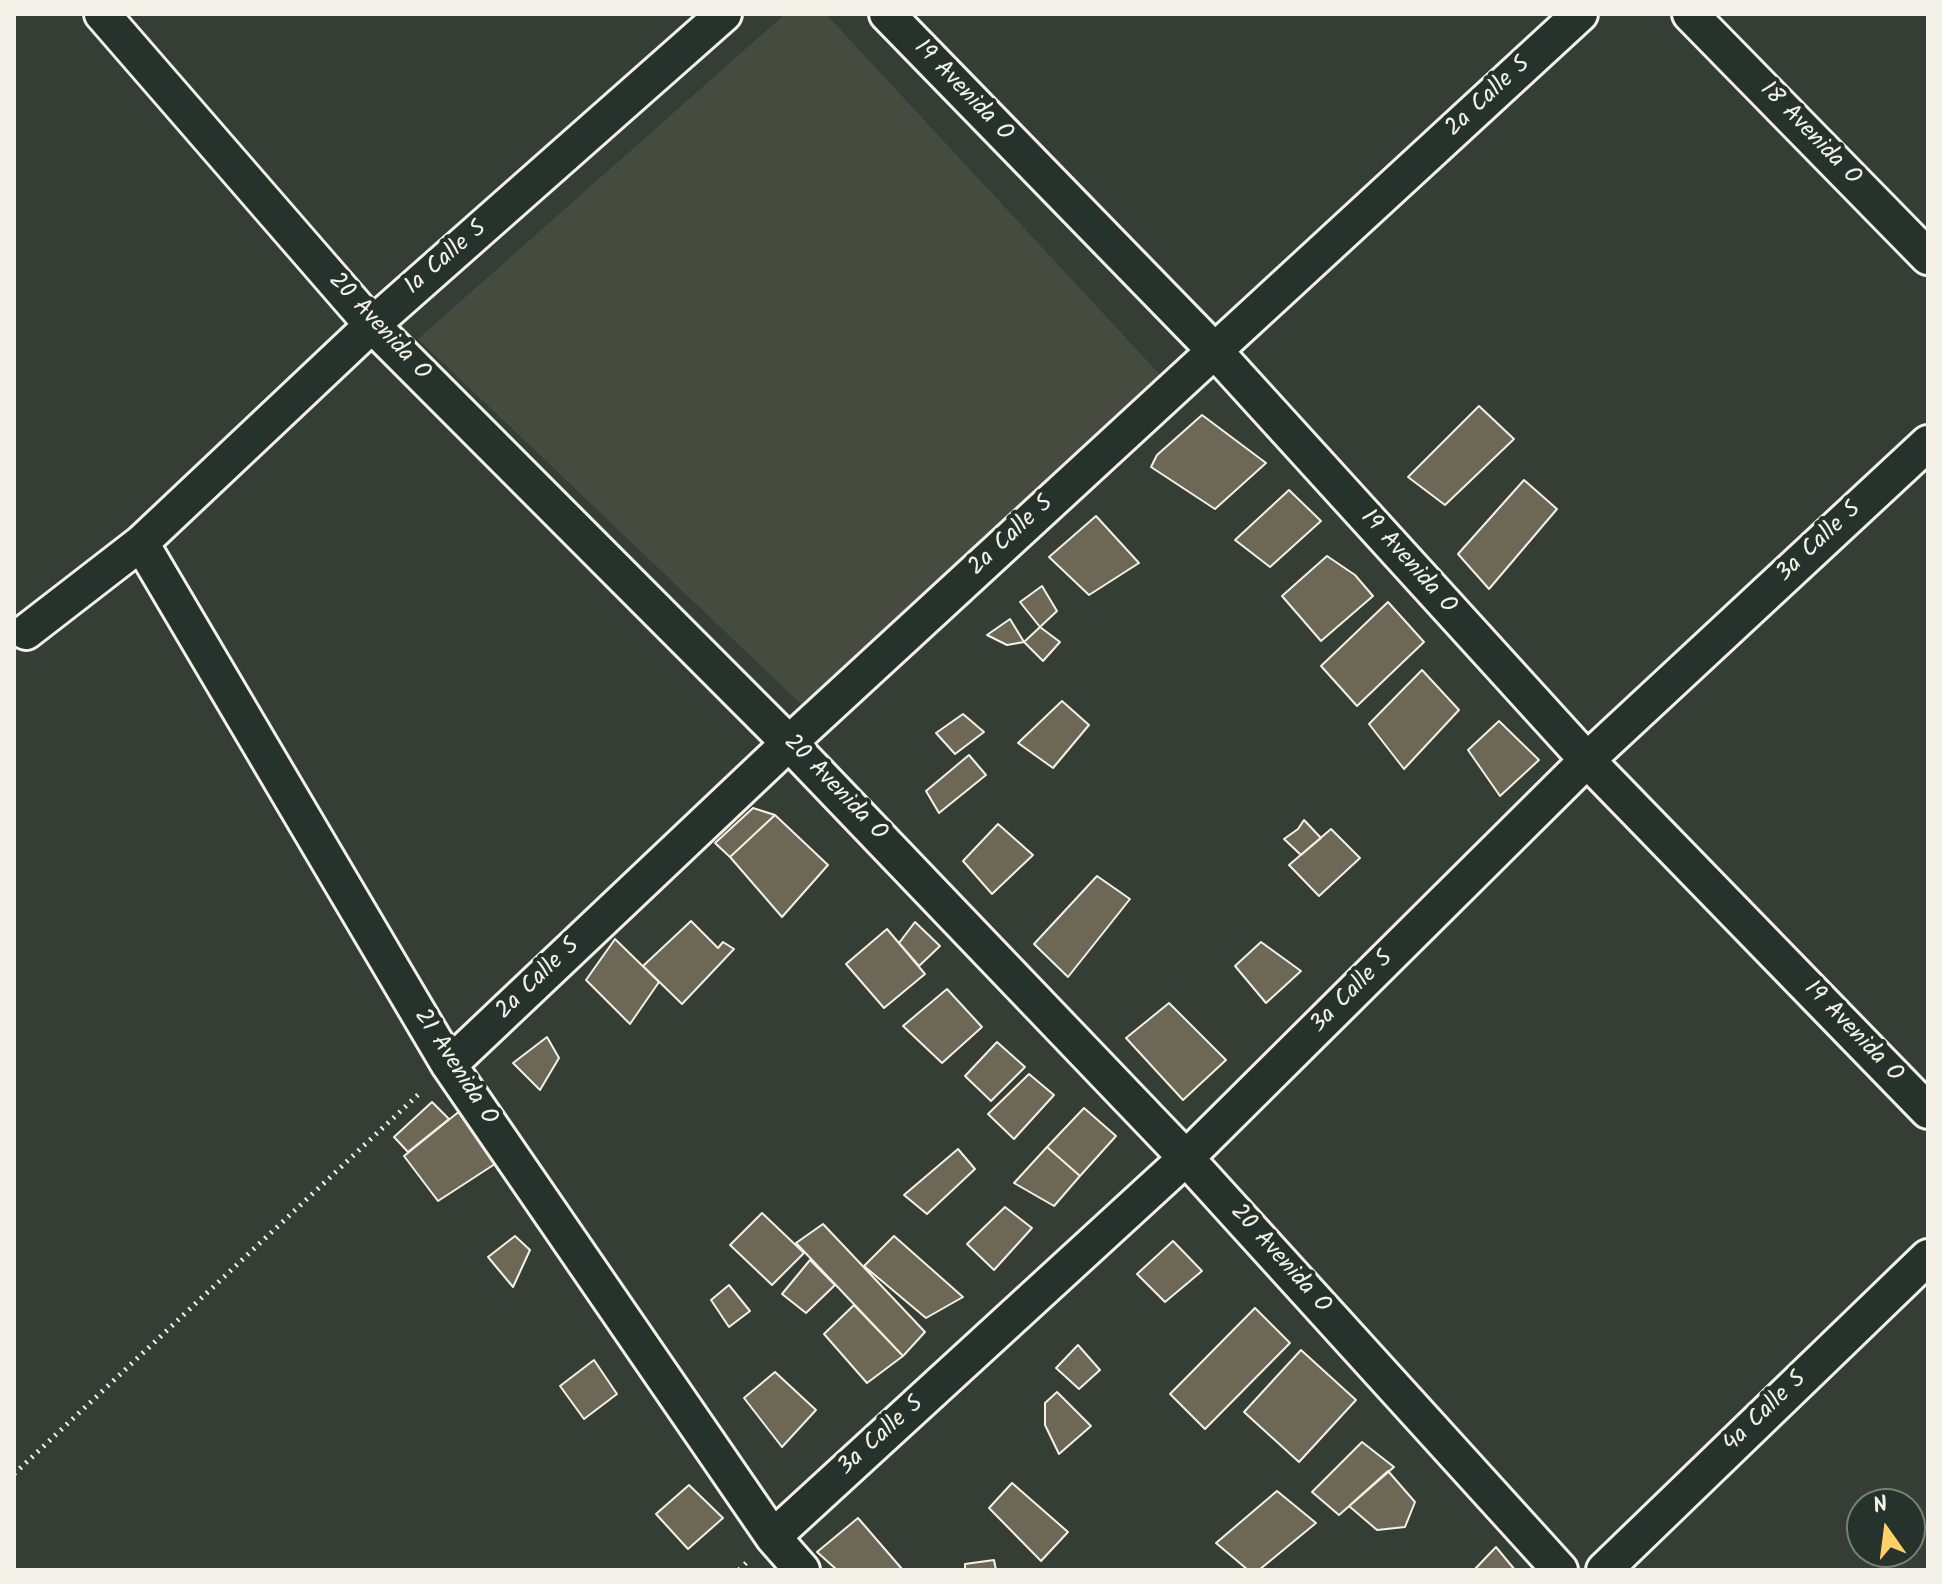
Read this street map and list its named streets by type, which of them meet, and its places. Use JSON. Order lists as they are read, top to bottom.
{
  "streets": {
    "street": [
      "19 Avenida O",
      "2a Calle S",
      "18 Avenida O",
      "1a Calle S",
      "20 Avenida O",
      "3a Calle S",
      "21 Avenida O",
      "4a Calle S"
    ]
  },
  "crossings": [
    ["19 Avenida O", "2a Calle S"],
    ["19 Avenida O", "3a Calle S"],
    ["2a Calle S", "20 Avenida O"],
    ["2a Calle S", "21 Avenida O"],
    ["1a Calle S", "20 Avenida O"],
    ["1a Calle S", "21 Avenida O"],
    ["20 Avenida O", "3a Calle S"],
    ["3a Calle S", "21 Avenida O"]
  ],
  "north": "top"
}
